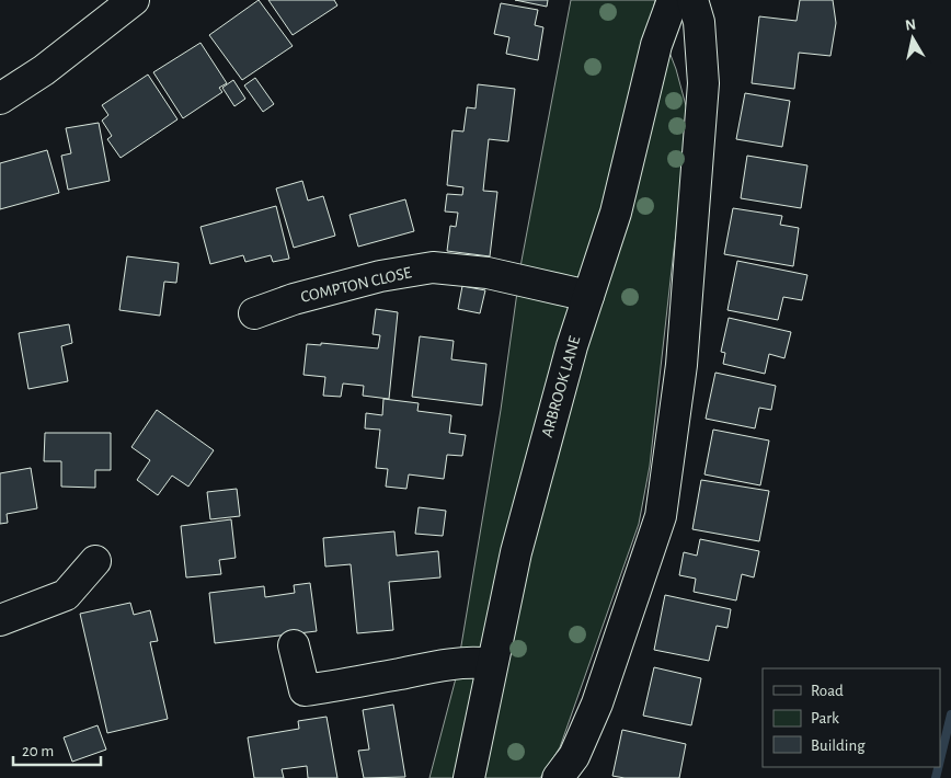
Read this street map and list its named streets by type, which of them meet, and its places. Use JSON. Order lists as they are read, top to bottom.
{
  "streets": {
    "street": ["COMPTON CLOSE", "ARBROOK LANE"]
  },
  "crossings": [
    ["COMPTON CLOSE", "ARBROOK LANE"]
  ],
  "legend": ["Road", "Park", "Building"],
  "scale_bar": "20 m",
  "north": "top"
}
